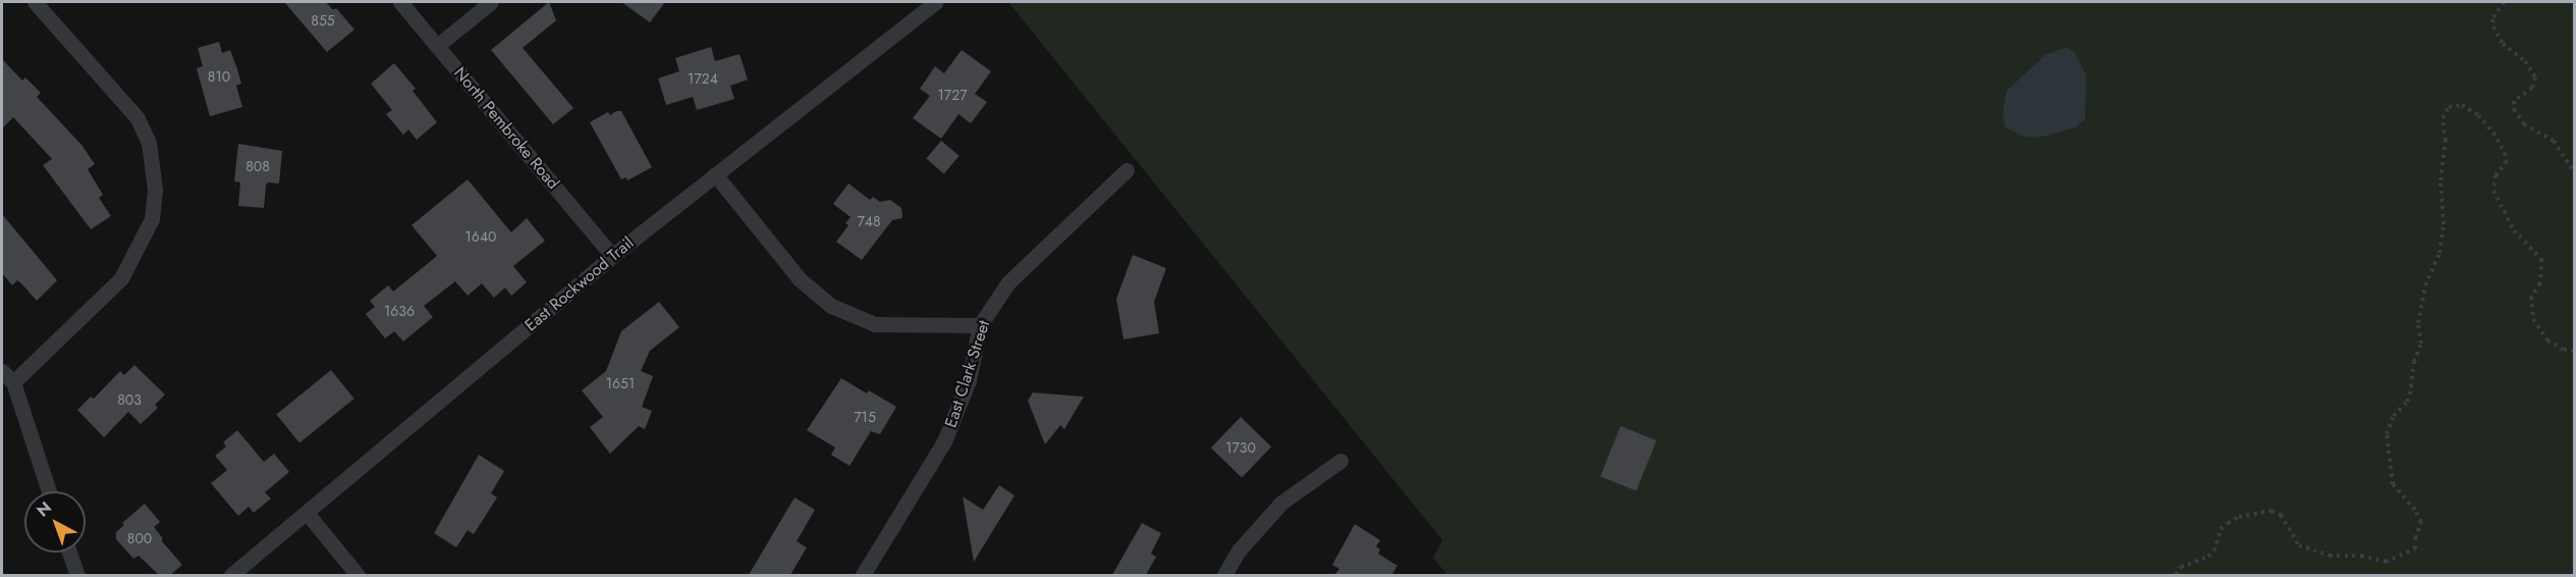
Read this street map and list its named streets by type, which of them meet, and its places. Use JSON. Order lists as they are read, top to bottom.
{
  "streets": {
    "street": ["North Pembroke Road", "East Rockwood Trail", "East Clark Street"]
  },
  "crossings": [
    ["North Pembroke Road", "East Rockwood Trail"]
  ],
  "house_numbers": [
    "855",
    "810",
    "1724",
    "1727",
    "808",
    "748",
    "1640",
    "1636",
    "1651",
    "803",
    "715",
    "1730",
    "800"
  ],
  "north": "top left"
}
